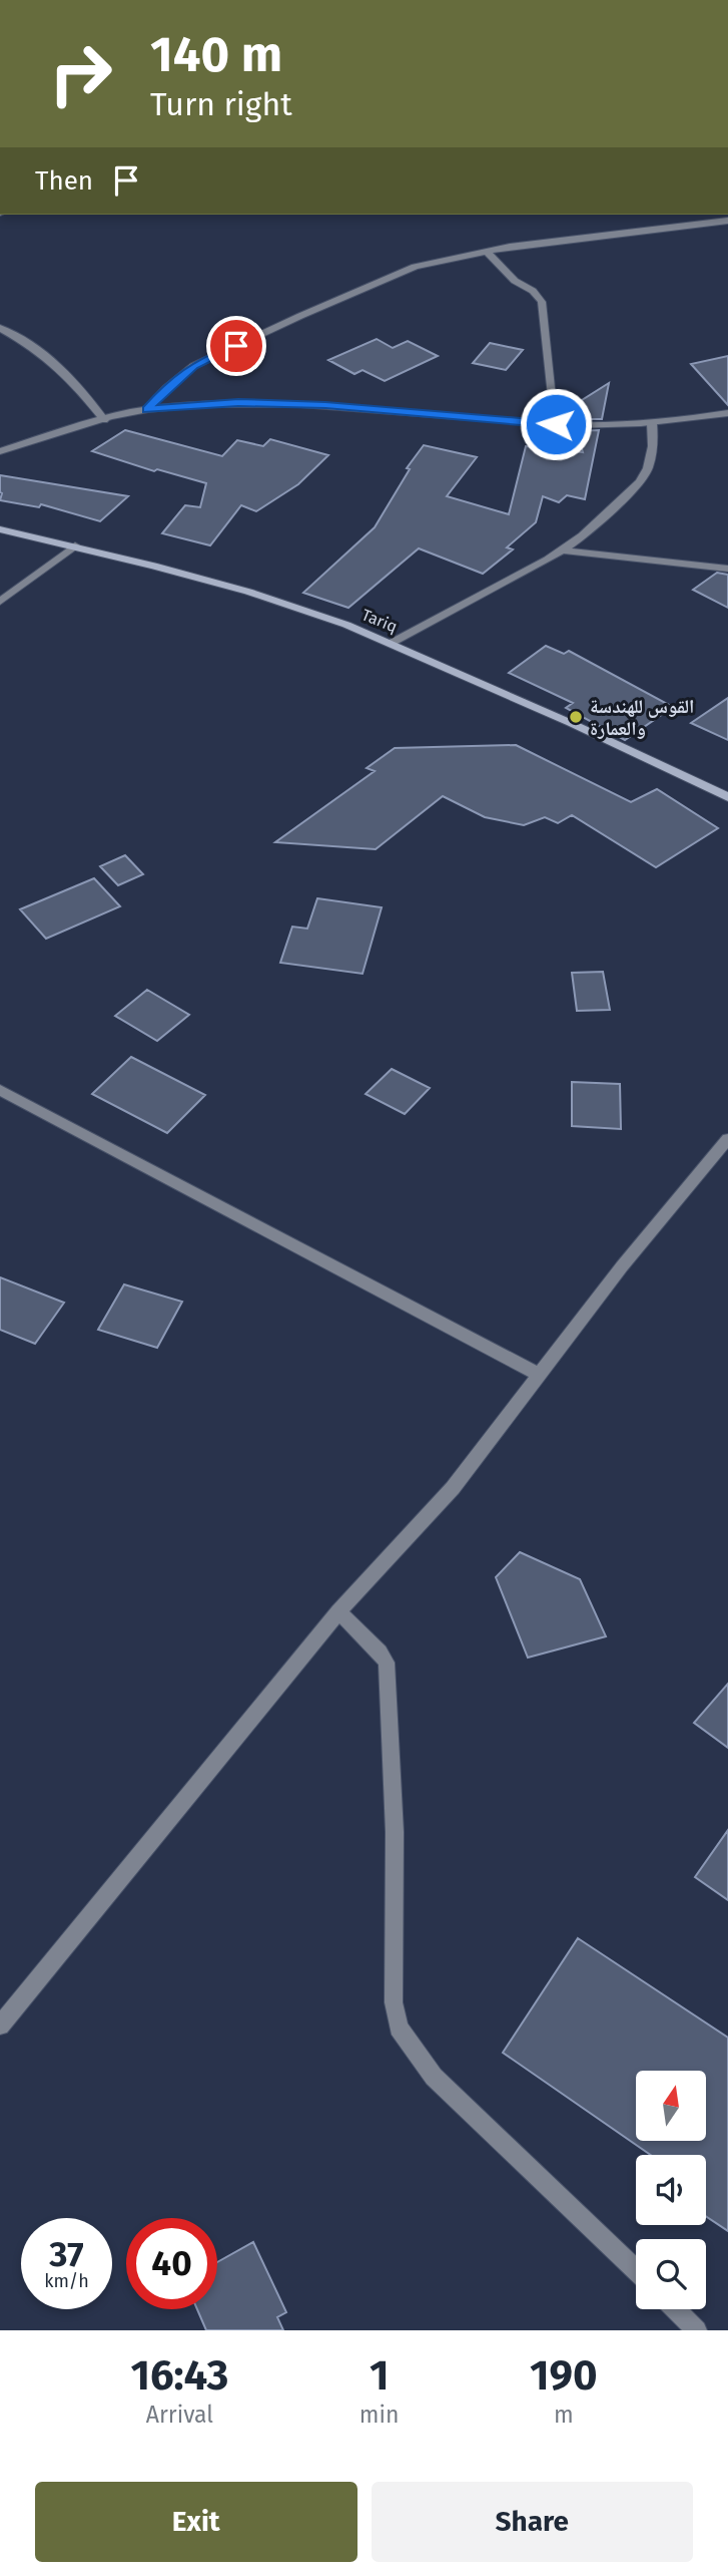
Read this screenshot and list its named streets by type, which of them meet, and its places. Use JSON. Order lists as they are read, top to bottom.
{
  "streets": {
    "main road": ["Tariq"]
  },
  "places": ["القوس للهندسة والعمارة"],
  "north": "top",
  "page": {
    "turn": ["140 m", "Turn right"],
    "then": "Then",
    "speed": "37 km/h",
    "limit": "40",
    "eta": [
      "16:43",
      "Arrival",
      "1",
      "min",
      "190",
      "m"
    ],
    "buttons": ["Exit", "Share"]
  }
}
